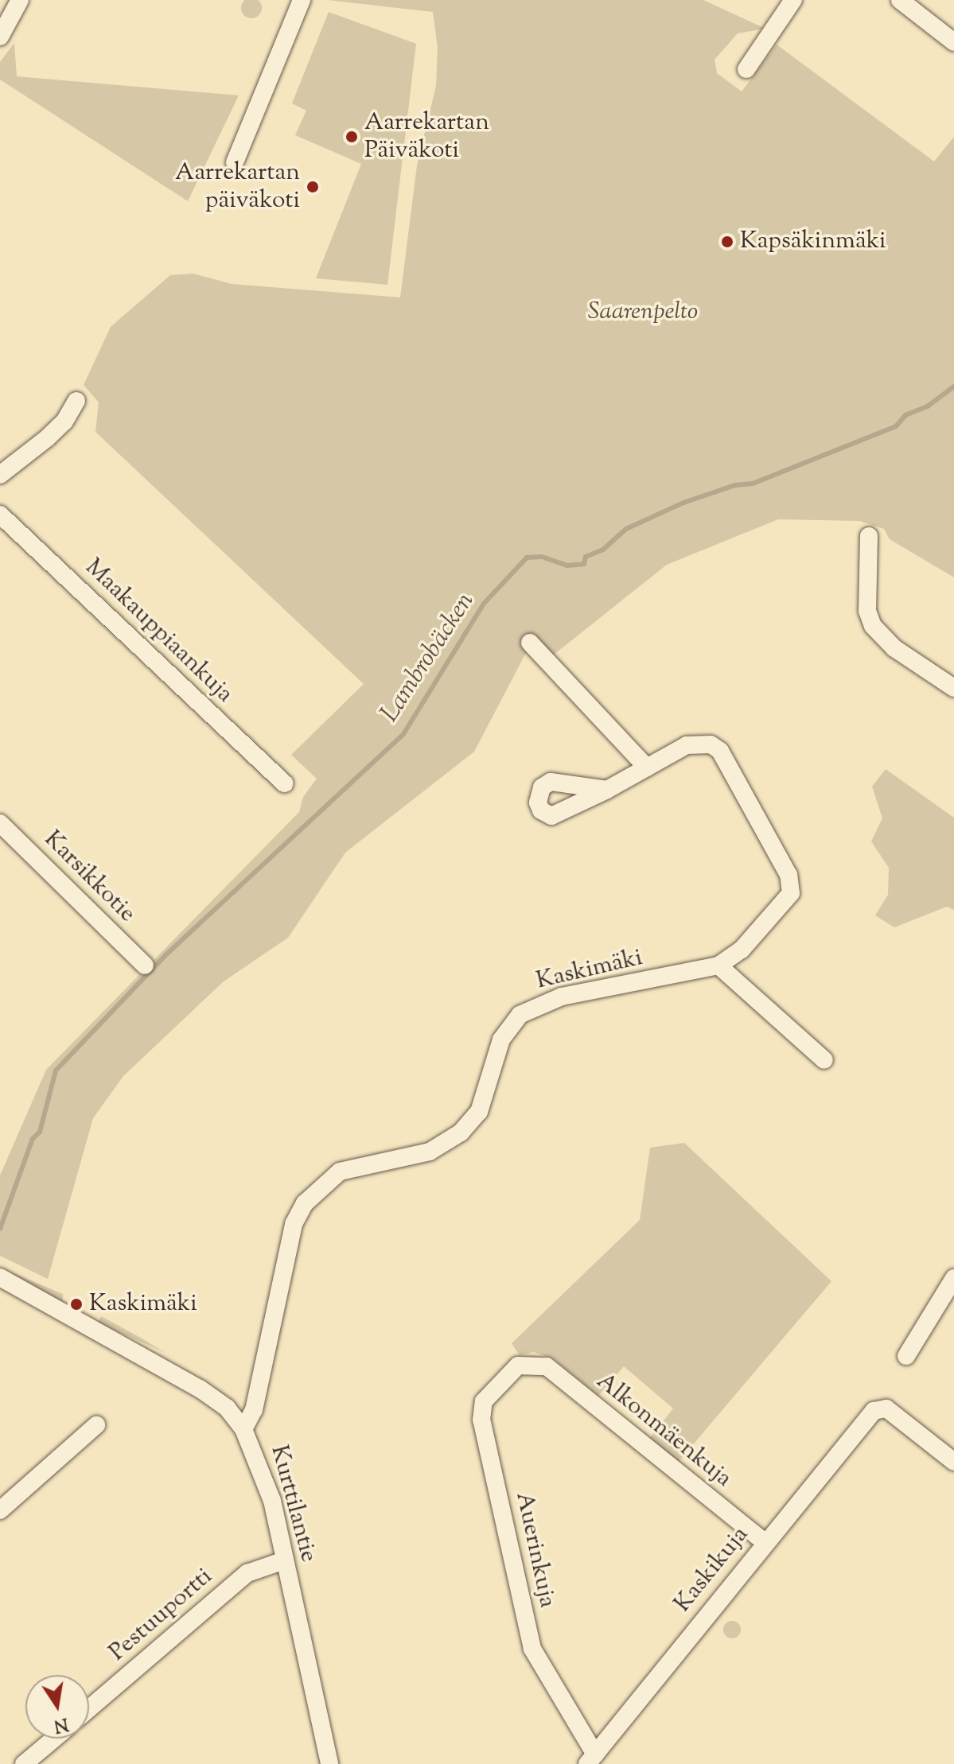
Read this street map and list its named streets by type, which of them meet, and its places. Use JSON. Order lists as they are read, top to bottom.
{
  "streets": {
    "street": [
      "Maakauppiaankuja",
      "Karsikkotie",
      "Kaskimäki",
      "Alkonmäenkuja",
      "Kurttilantie",
      "Auerinkuja",
      "Kaskikuja",
      "Pestuuportti"
    ]
  },
  "crossings": [
    ["Kaskimäki", "Kurttilantie"],
    ["Alkonmäenkuja", "Auerinkuja"],
    ["Alkonmäenkuja", "Kaskikuja"],
    ["Kurttilantie", "Pestuuportti"],
    ["Auerinkuja", "Kaskikuja"]
  ],
  "water": ["Lambrobäcken"],
  "parks": ["Saarenpelto"],
  "places": [
    "Aarrekartan Päiväkoti",
    "Aarrekartan päiväkoti",
    "Kapsäkinmäki",
    "Kaskimäki"
  ],
  "north": "bottom"
}
